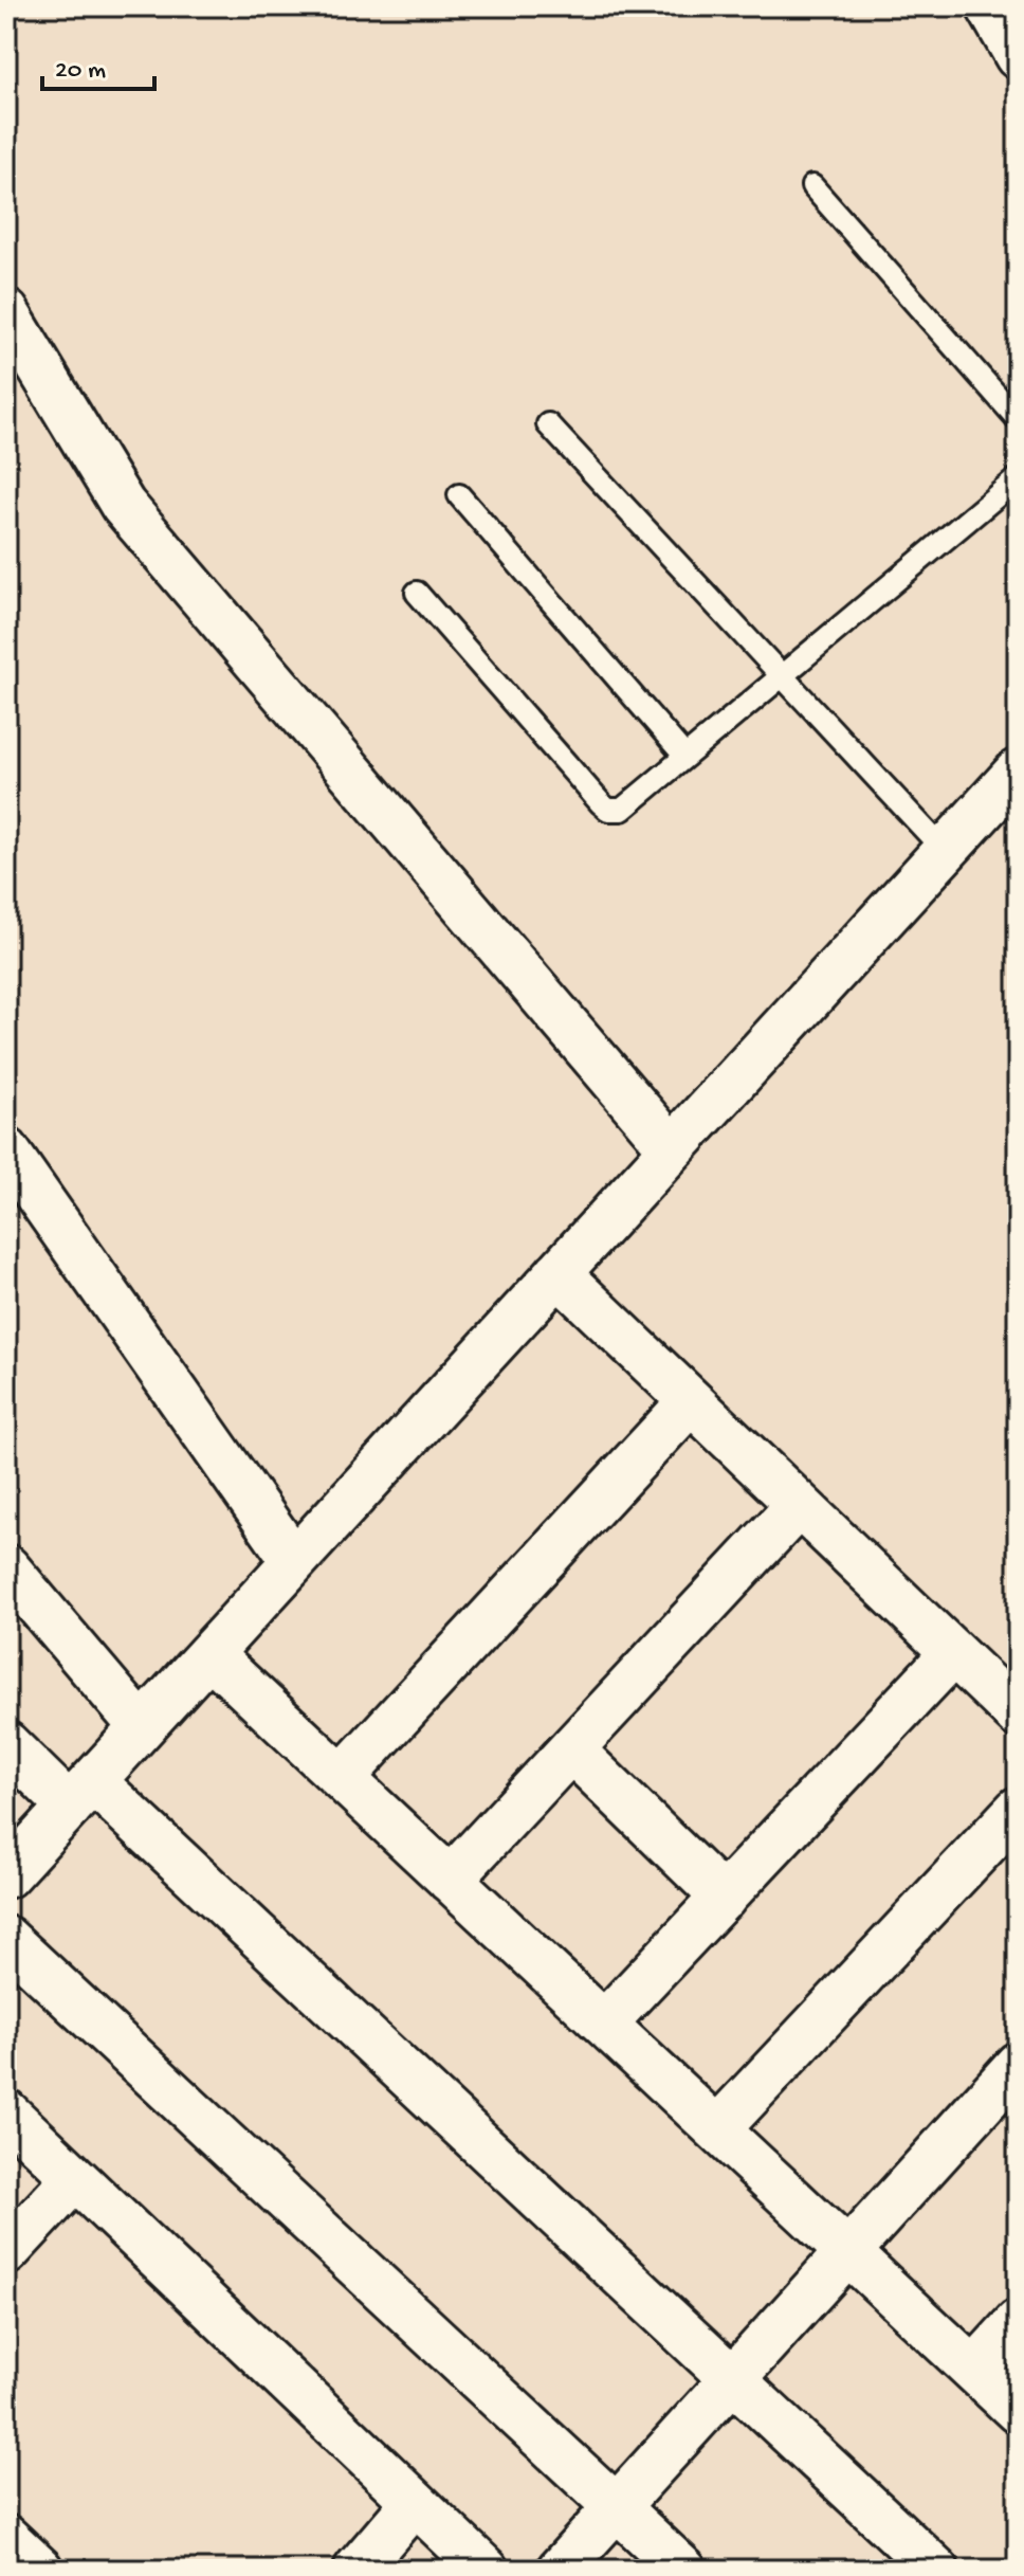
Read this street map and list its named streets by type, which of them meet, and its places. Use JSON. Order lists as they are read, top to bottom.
{
  "scale_bar": "20 m"
}
